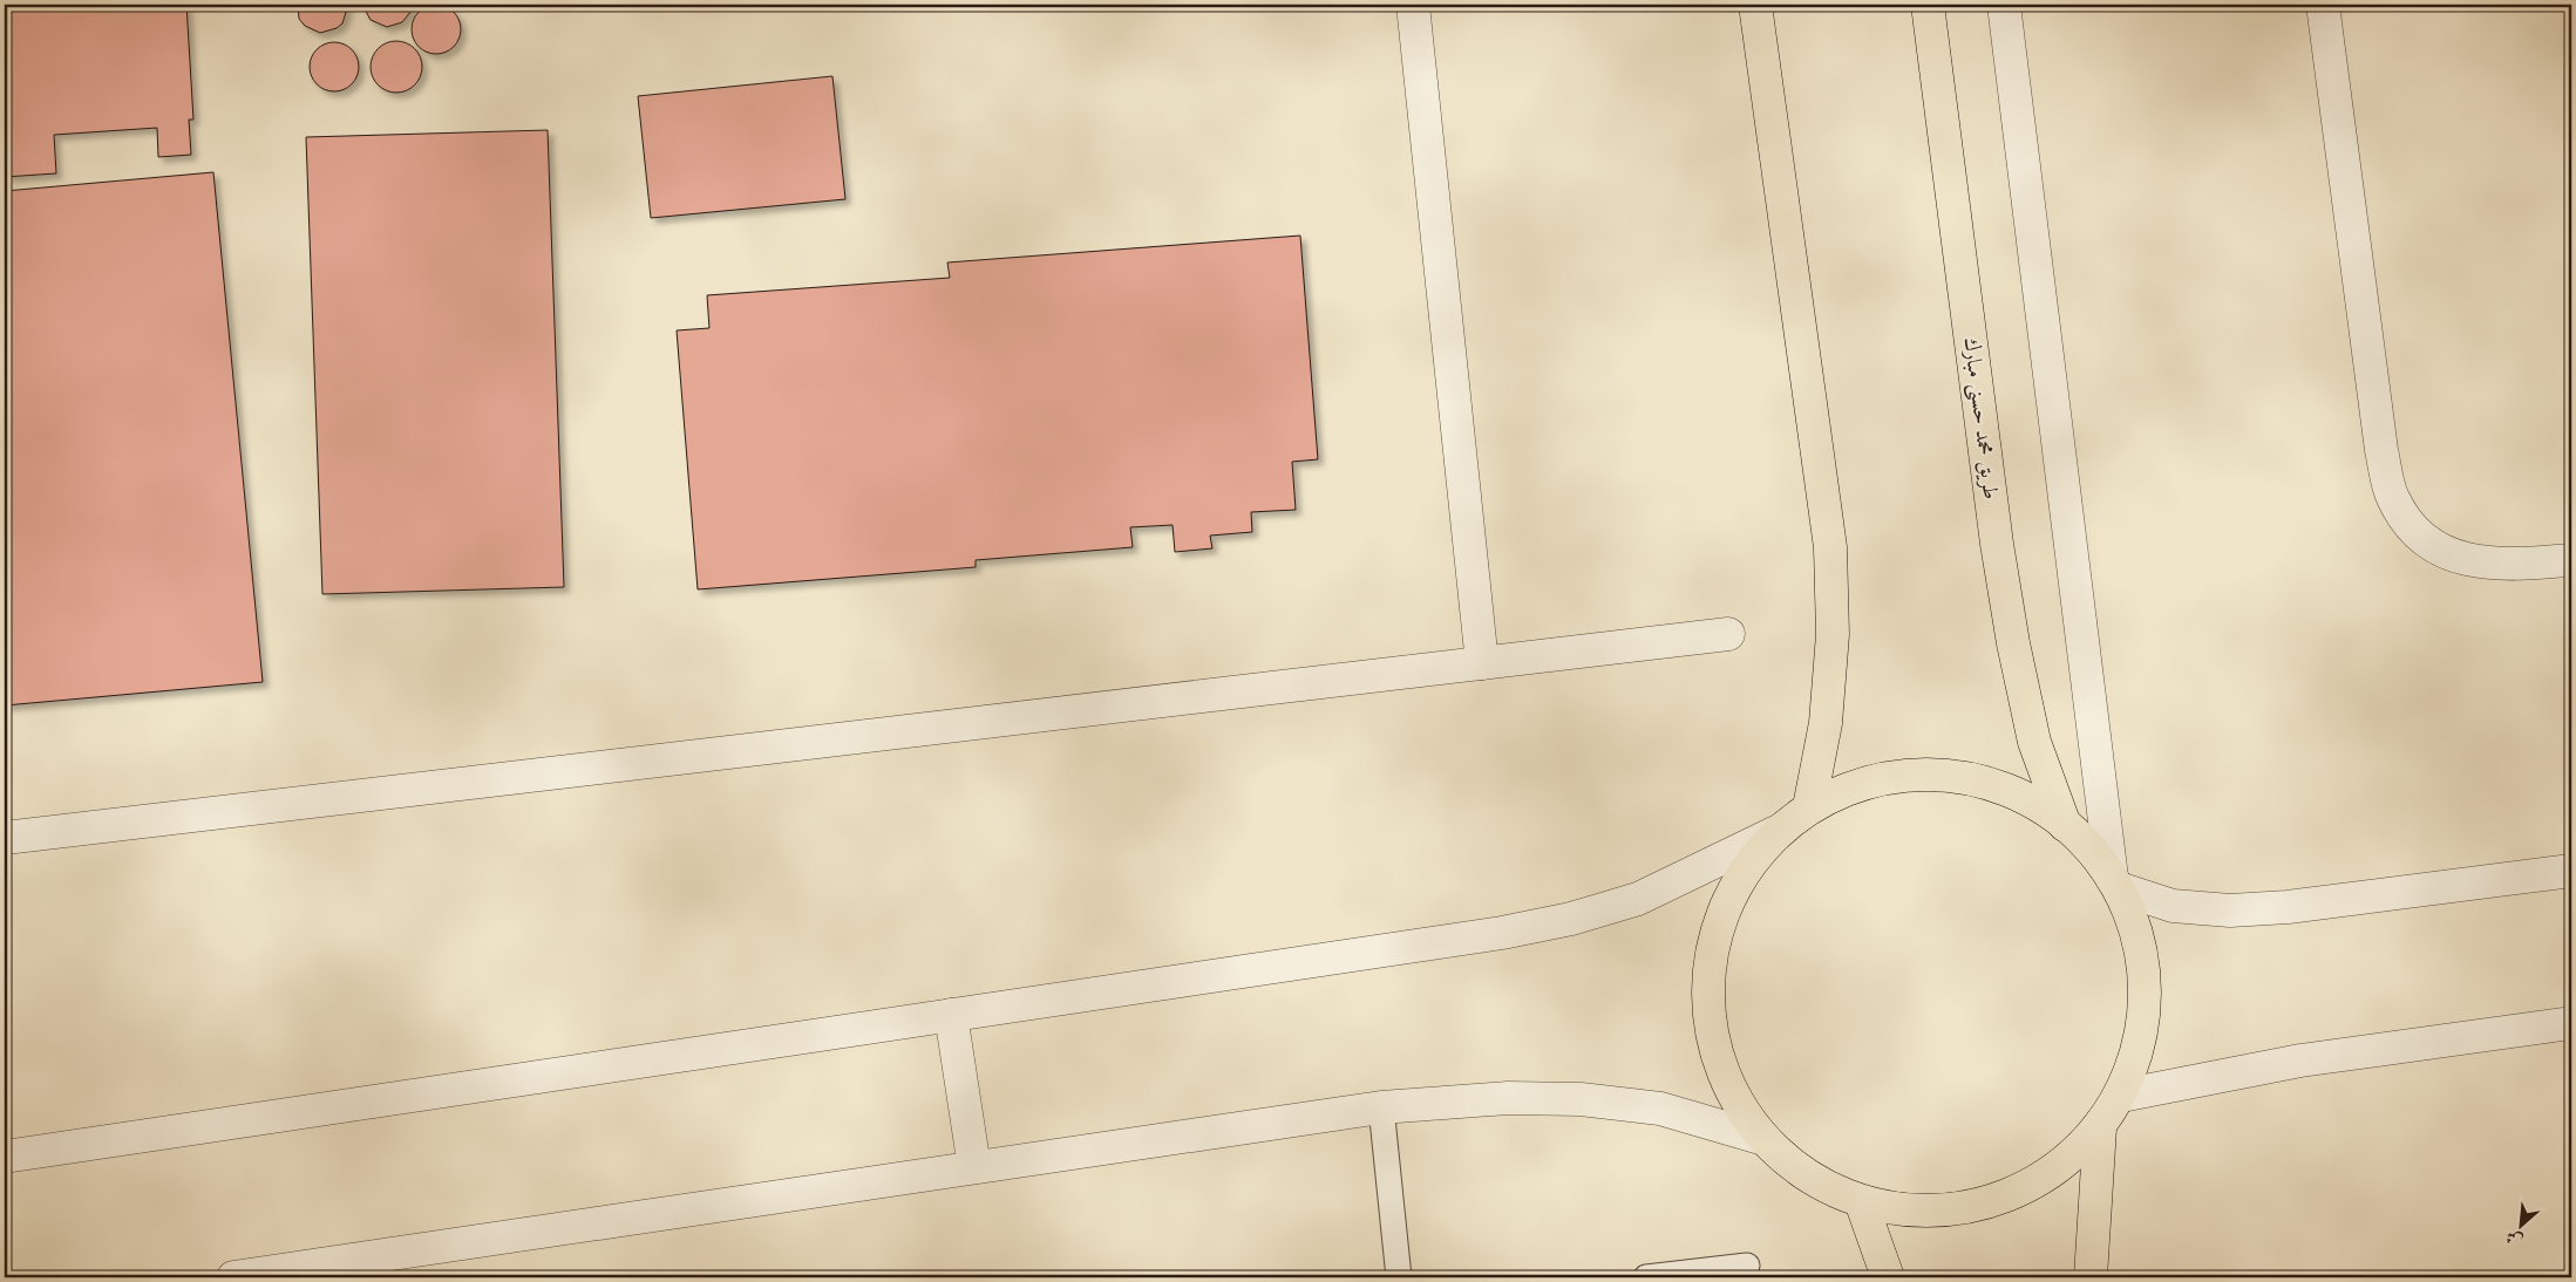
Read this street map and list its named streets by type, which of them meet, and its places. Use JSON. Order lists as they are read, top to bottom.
{
  "streets": {
    "highway": ["طريق محمد حسنى مبارك"]
  },
  "north": "bottom left"
}
